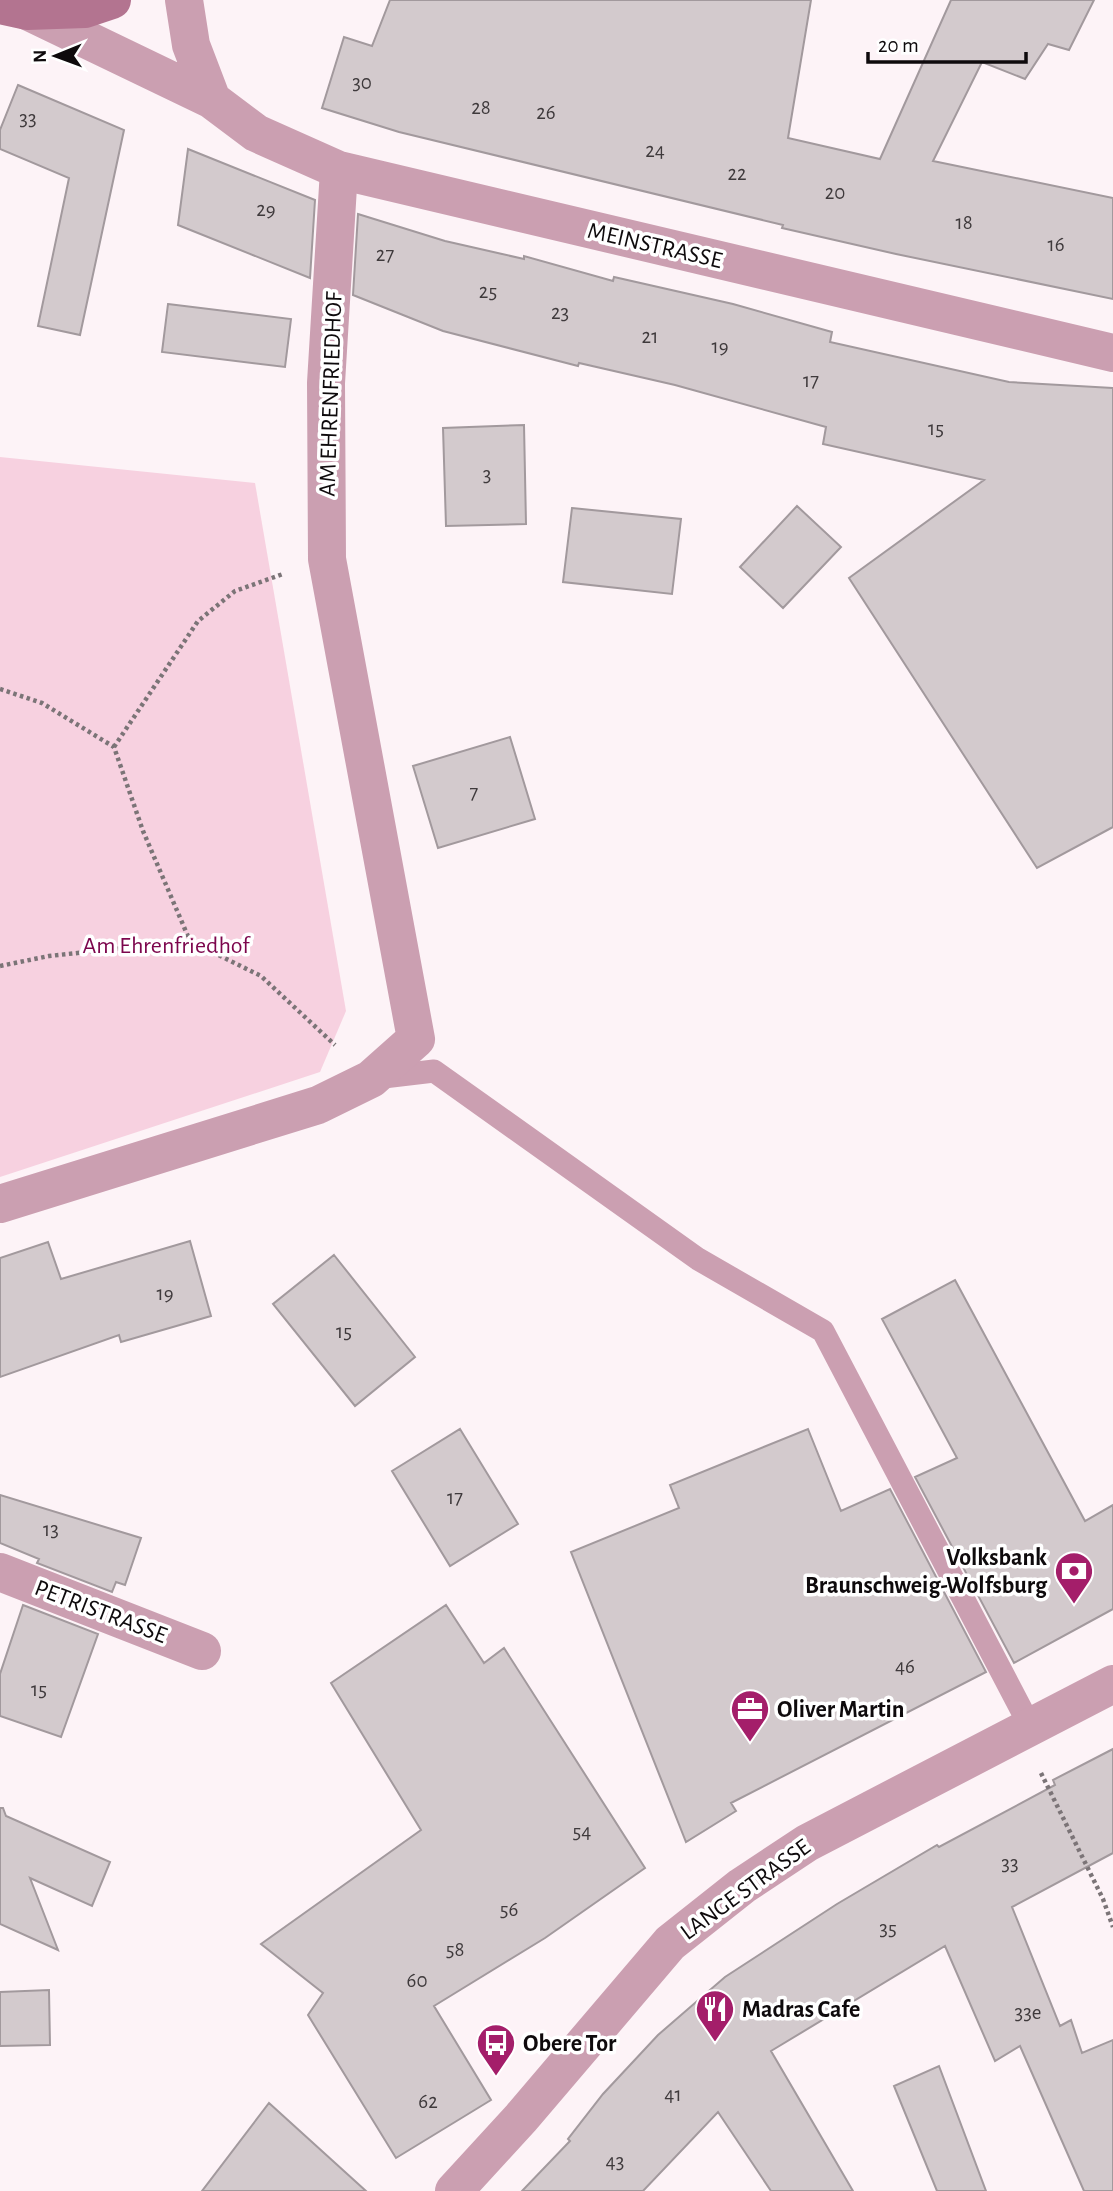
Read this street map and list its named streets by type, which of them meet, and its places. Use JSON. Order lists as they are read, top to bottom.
{
  "streets": {
    "street": [
      "MEINSTRASSE",
      "AM EHRENFRIEDHOF",
      "PETRISTRASSE",
      "LANGE STRASSE"
    ]
  },
  "crossings": [
    ["MEINSTRASSE", "AM EHRENFRIEDHOF"]
  ],
  "parks": ["Am Ehrenfriedhof"],
  "places": {
    "bank": ["Volksbank Braunschweig-Wolfsburg"],
    "office": ["Oliver Martin"],
    "restaurant": ["Madras Cafe"],
    "bus stop": ["Obere Tor"]
  },
  "house_numbers": [
    "30",
    "28",
    "26",
    "33",
    "24",
    "22",
    "20",
    "29",
    "18",
    "16",
    "27",
    "25",
    "23",
    "21",
    "19",
    "17",
    "15",
    "3",
    "7",
    "19",
    "15",
    "17",
    "13",
    "46",
    "15",
    "54",
    "33",
    "56",
    "35",
    "58",
    "60",
    "33e",
    "41",
    "62",
    "43"
  ],
  "scale_bar": "20 m",
  "north": "left"
}
